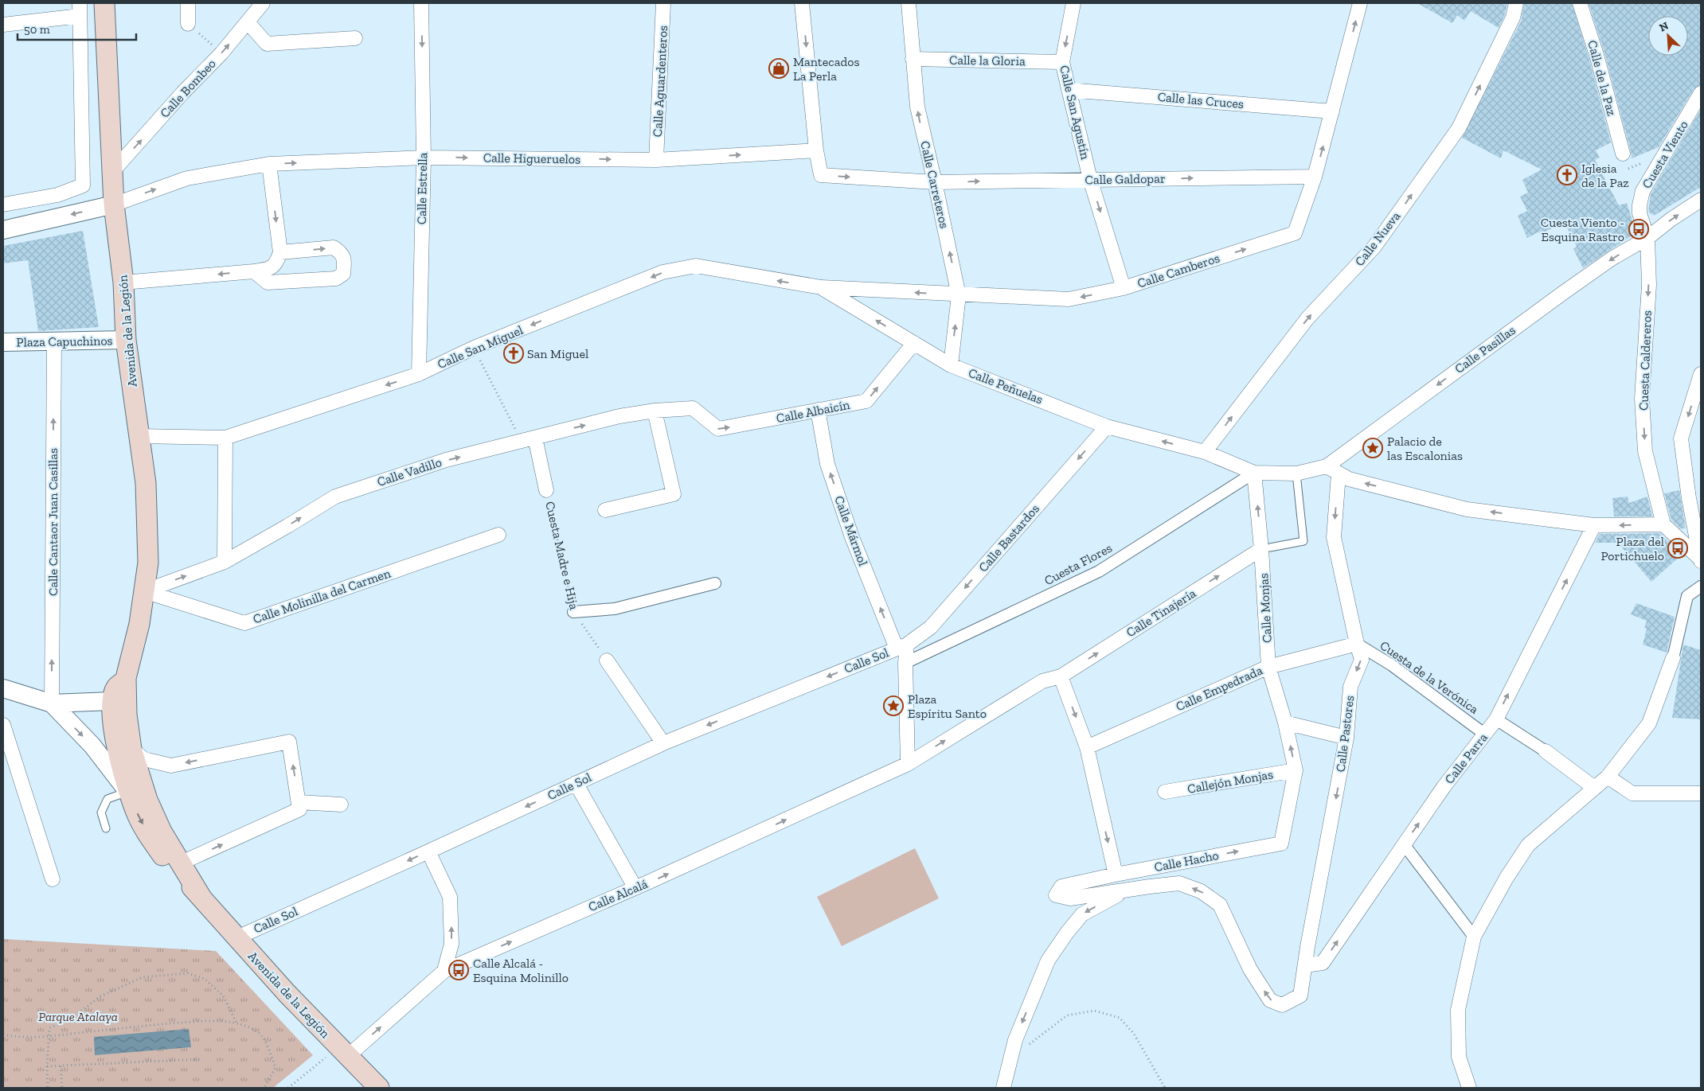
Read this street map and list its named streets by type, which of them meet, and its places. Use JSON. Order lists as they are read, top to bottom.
{
  "streets": {
    "main road": ["Avenida de la Legión"],
    "street": [
      "Calle la Gloria",
      "Calle de la Paz",
      "Calle Aguardenteros",
      "Calle Bombeo",
      "Calle las Cruces",
      "Calle San Agustín",
      "Cuesta Viento",
      "Calle Higueruelos",
      "Calle Galdopar",
      "Calle Carreteros",
      "Calle Estrella",
      "Calle Nueva",
      "Calle Camberos",
      "Plaza Capuchinos",
      "Calle San Miguel",
      "Calle Pasillas",
      "Cuesta Caldereros",
      "Calle Peñuelas",
      "Calle Albaicín",
      "Calle Vadillo",
      "Calle Cantaor Juan Casillas",
      "Calle Mármol",
      "Calle Bastardos",
      "Cuesta Madre e Hija",
      "Cuesta Flores",
      "Calle Molinilla del Carmen",
      "Calle Monjas",
      "Calle Tinajería",
      "Calle Sol",
      "Cuesta de la Verónica",
      "Calle Empedrada",
      "Calle Pastores",
      "Calle Parra",
      "Callejón Monjas",
      "Calle Hacho",
      "Calle Alcalá"
    ]
  },
  "crossings": [
    ["Calle la Gloria", "Calle San Agustín"],
    ["Calle la Gloria", "Calle Carreteros"],
    ["Calle Aguardenteros", "Calle Higueruelos"],
    ["Calle Bombeo", "Avenida de la Legión"],
    ["Calle las Cruces", "Calle San Agustín"],
    ["Calle las Cruces", "Calle Camberos"],
    ["Calle San Agustín", "Calle Galdopar"],
    ["Calle San Agustín", "Calle Camberos"],
    ["Cuesta Viento", "Cuesta Caldereros"],
    ["Calle Higueruelos", "Calle Estrella"],
    ["Calle Higueruelos", "Avenida de la Legión"],
    ["Calle Galdopar", "Calle Carreteros"],
    ["Calle Galdopar", "Calle Camberos"],
    ["Calle Carreteros", "Calle Camberos"],
    ["Calle Carreteros", "Calle Peñuelas"],
    ["Calle Estrella", "Calle San Miguel"],
    ["Calle Nueva", "Calle Peñuelas"],
    ["Calle Camberos", "Calle San Miguel"],
    ["Calle Camberos", "Calle Peñuelas"],
    ["Avenida de la Legión", "Plaza Capuchinos"],
    ["Avenida de la Legión", "Calle San Miguel"],
    ["Avenida de la Legión", "Calle Vadillo"],
    ["Avenida de la Legión", "Calle Molinilla del Carmen"],
    ["Avenida de la Legión", "Calle Sol"],
    ["Avenida de la Legión", "Calle Alcalá"],
    ["Plaza Capuchinos", "Calle Cantaor Juan Casillas"],
    ["Calle San Miguel", "Calle Peñuelas"],
    ["Calle Pasillas", "Cuesta Caldereros"],
    ["Calle Pasillas", "Calle Pastores"],
    ["Calle Peñuelas", "Calle Albaicín"],
    ["Calle Peñuelas", "Calle Bastardos"],
    ["Calle Peñuelas", "Cuesta Flores"],
    ["Calle Peñuelas", "Calle Monjas"],
    ["Calle Albaicín", "Calle Vadillo"],
    ["Calle Albaicín", "Calle Mármol"],
    ["Calle Vadillo", "Cuesta Madre e Hija"],
    ["Calle Vadillo", "Calle Molinilla del Carmen"],
    ["Calle Mármol", "Calle Bastardos"],
    ["Calle Mármol", "Calle Sol"],
    ["Calle Bastardos", "Calle Sol"],
    ["Cuesta Flores", "Calle Monjas"],
    ["Calle Monjas", "Calle Tinajería"],
    ["Calle Monjas", "Calle Empedrada"],
    ["Calle Monjas", "Calle Hacho"],
    ["Calle Tinajería", "Calle Alcalá"],
    ["Cuesta de la Verónica", "Calle Empedrada"],
    ["Cuesta de la Verónica", "Calle Pastores"],
    ["Cuesta de la Verónica", "Calle Parra"],
    ["Calle Empedrada", "Calle Pastores"],
    ["Calle Empedrada", "Calle Hacho"],
    ["Calle Pastores", "Calle Parra"],
    ["Callejón Monjas", "Calle Hacho"]
  ],
  "one_way": [
    "Calle Bombeo",
    "Calle San Agustín",
    "Calle Higueruelos",
    "Calle Galdopar",
    "Calle Carreteros",
    "Calle Estrella",
    "Calle Nueva",
    "Calle San Miguel",
    "Calle Peñuelas",
    "Calle Albaicín",
    "Calle Vadillo",
    "Calle Cantaor Juan Casillas",
    "Calle Mármol",
    "Calle Bastardos",
    "Calle Monjas",
    "Calle Tinajería",
    "Calle Sol",
    "Calle Alcalá"
  ],
  "parks": ["Parque Atalaya"],
  "places": {
    "shop": ["Mantecados La Perla"],
    "church": ["Iglesia de la Paz", "San Miguel"],
    "bus stop": ["Cuesta Viento - Esquina Rastro", "Plaza del Portichuelo", "Calle Alcalá - Esquina Molinillo"],
    "place": ["Palacio de las Escalonias", "Plaza Espíritu Santo"]
  },
  "scale_bar": "50 m",
  "north": "top left"
}
